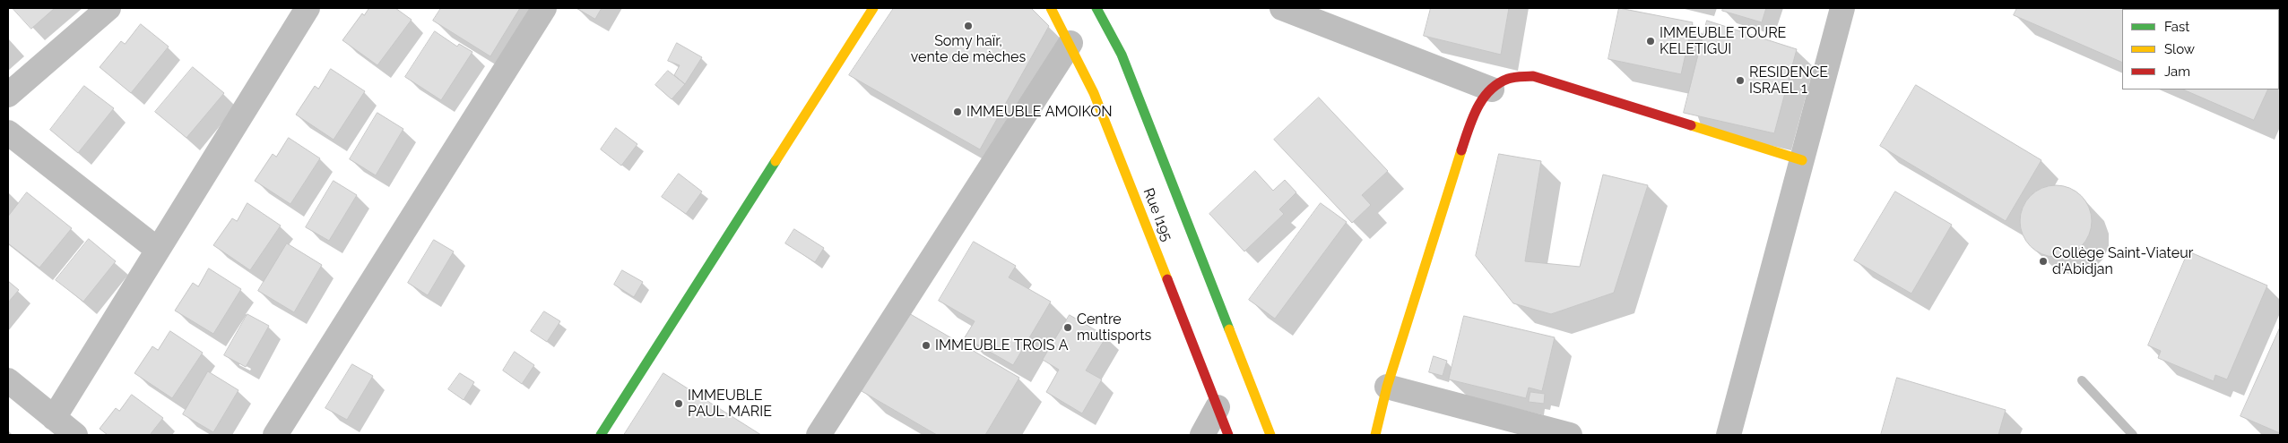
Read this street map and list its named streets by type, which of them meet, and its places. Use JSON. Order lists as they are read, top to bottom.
{
  "streets": {
    "street": ["Rue I195"]
  },
  "places": [
    "Somy haïr, vente de mèches",
    "IMMEUBLE TOURE KELETIGUI",
    "RESIDENCE ISRAEL 1",
    "IMMEUBLE AMOIKON",
    "Collège Saint-Viateur d'Abidjan",
    "Centre multisports",
    "IMMEUBLE TROIS A",
    "IMMEUBLE PAUL MARIE"
  ],
  "legend": ["Fast", "Slow", "Jam"]
}
